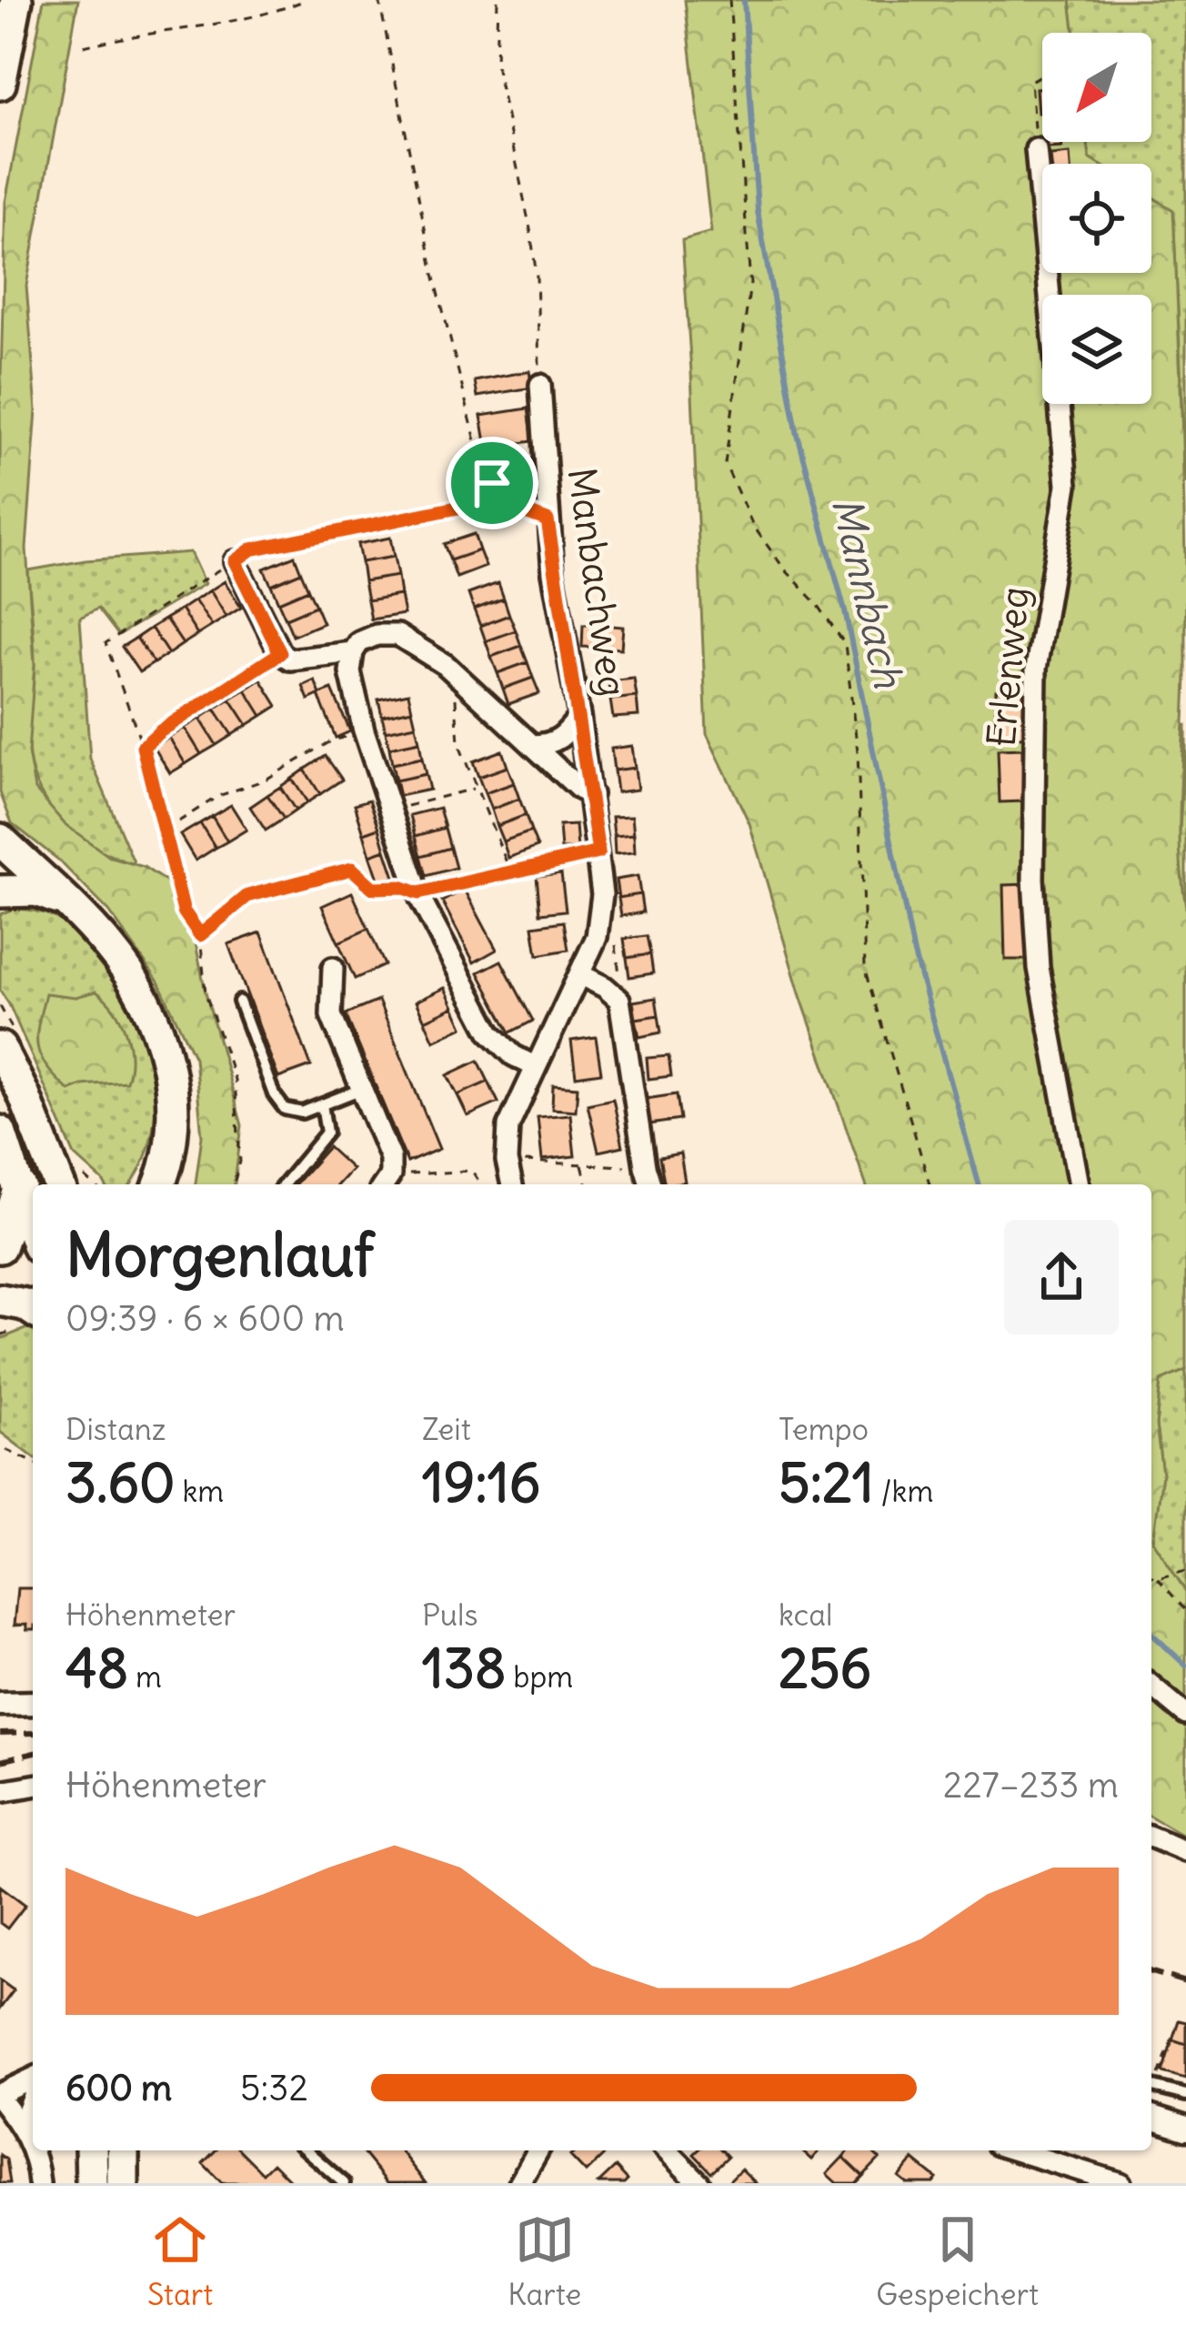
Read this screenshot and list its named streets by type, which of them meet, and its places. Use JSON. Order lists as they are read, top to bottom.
{
  "streets": {
    "street": ["Manbachweg", "Erlenweg"]
  },
  "water": ["Mannbach"],
  "north": "bottom left",
  "page": {
    "heading": ["Morgenlauf", "09:39 · 6 × 600 m"],
    "stats": [
      ["Distanz", "3.60 km"],
      ["Zeit", "19:16"],
      ["Tempo", "5:21 /km"],
      ["Höhenmeter", "48 m"],
      ["Puls", "138 bpm"],
      ["kcal", "256"]
    ],
    "chart": ["Höhenmeter", "227–233 m"],
    "list": [
      {
        "name": "600 m",
        "note": "5:32"
      }
    ],
    "tabs": ["Start", "Karte", "Gespeichert"]
  }
}
